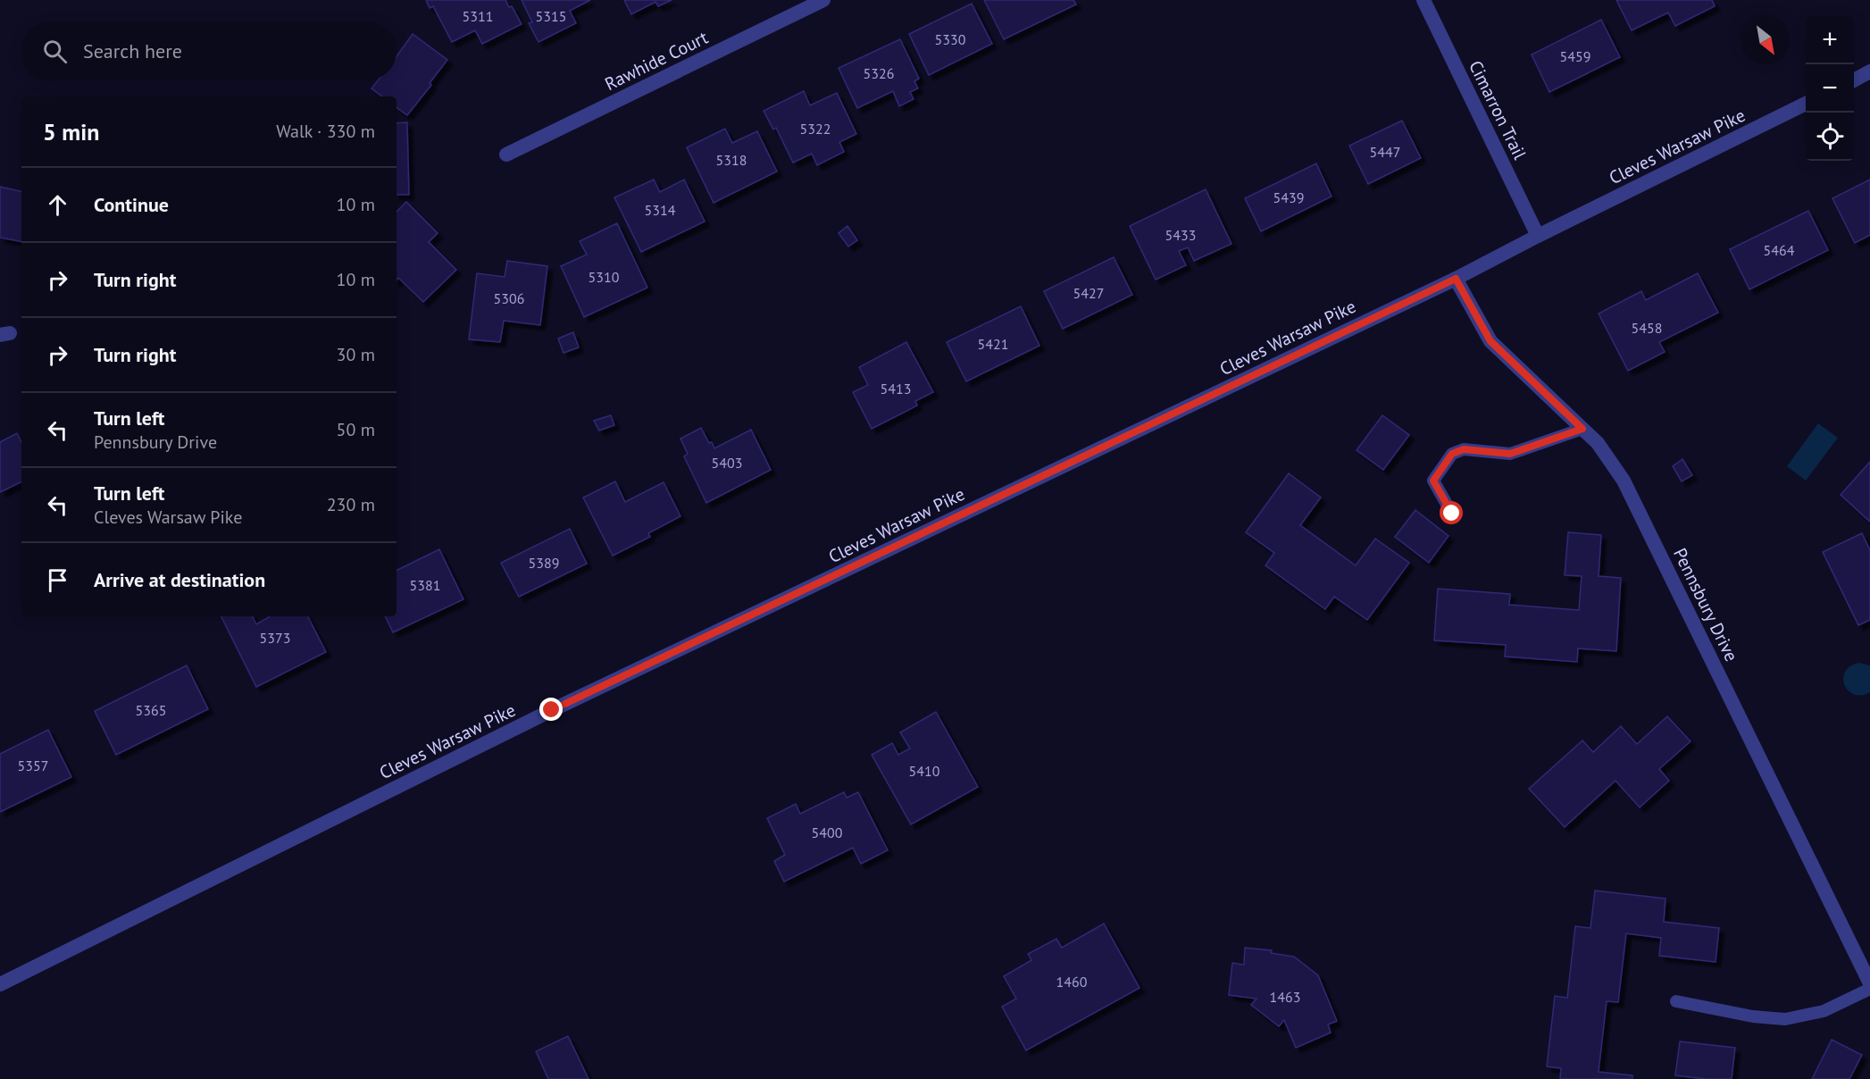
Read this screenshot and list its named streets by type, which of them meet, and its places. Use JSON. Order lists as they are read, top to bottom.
{
  "streets": {
    "street": [
      "Rawhide Court",
      "Cimarron Trail",
      "Cleves Warsaw Pike",
      "Pennsbury Drive"
    ]
  },
  "crossings": [
    ["Cimarron Trail", "Cleves Warsaw Pike"],
    ["Cleves Warsaw Pike", "Pennsbury Drive"]
  ],
  "house_numbers": [
    "5311",
    "5315",
    "5330",
    "5459",
    "5326",
    "5322",
    "5447",
    "5318",
    "5439",
    "5314",
    "5433",
    "5464",
    "5310",
    "5427",
    "5306",
    "5458",
    "5421",
    "5413",
    "5403",
    "5389",
    "5381",
    "5373",
    "5365",
    "5357",
    "5410",
    "5400",
    "1460",
    "1463"
  ],
  "north": "bottom right",
  "page": {
    "map_buttons": ["+", "−"],
    "search": "Search here",
    "heading": ["5 min", "Walk · 330 m"],
    "list": [
      ["Continue", "10 m"],
      ["Turn right", "10 m"],
      ["Turn right", "30 m"],
      ["Turn left", "Pennsbury Drive", "50 m"],
      ["Turn left", "Cleves Warsaw Pike", "230 m"],
      "Arrive at destination"
    ]
  }
}
